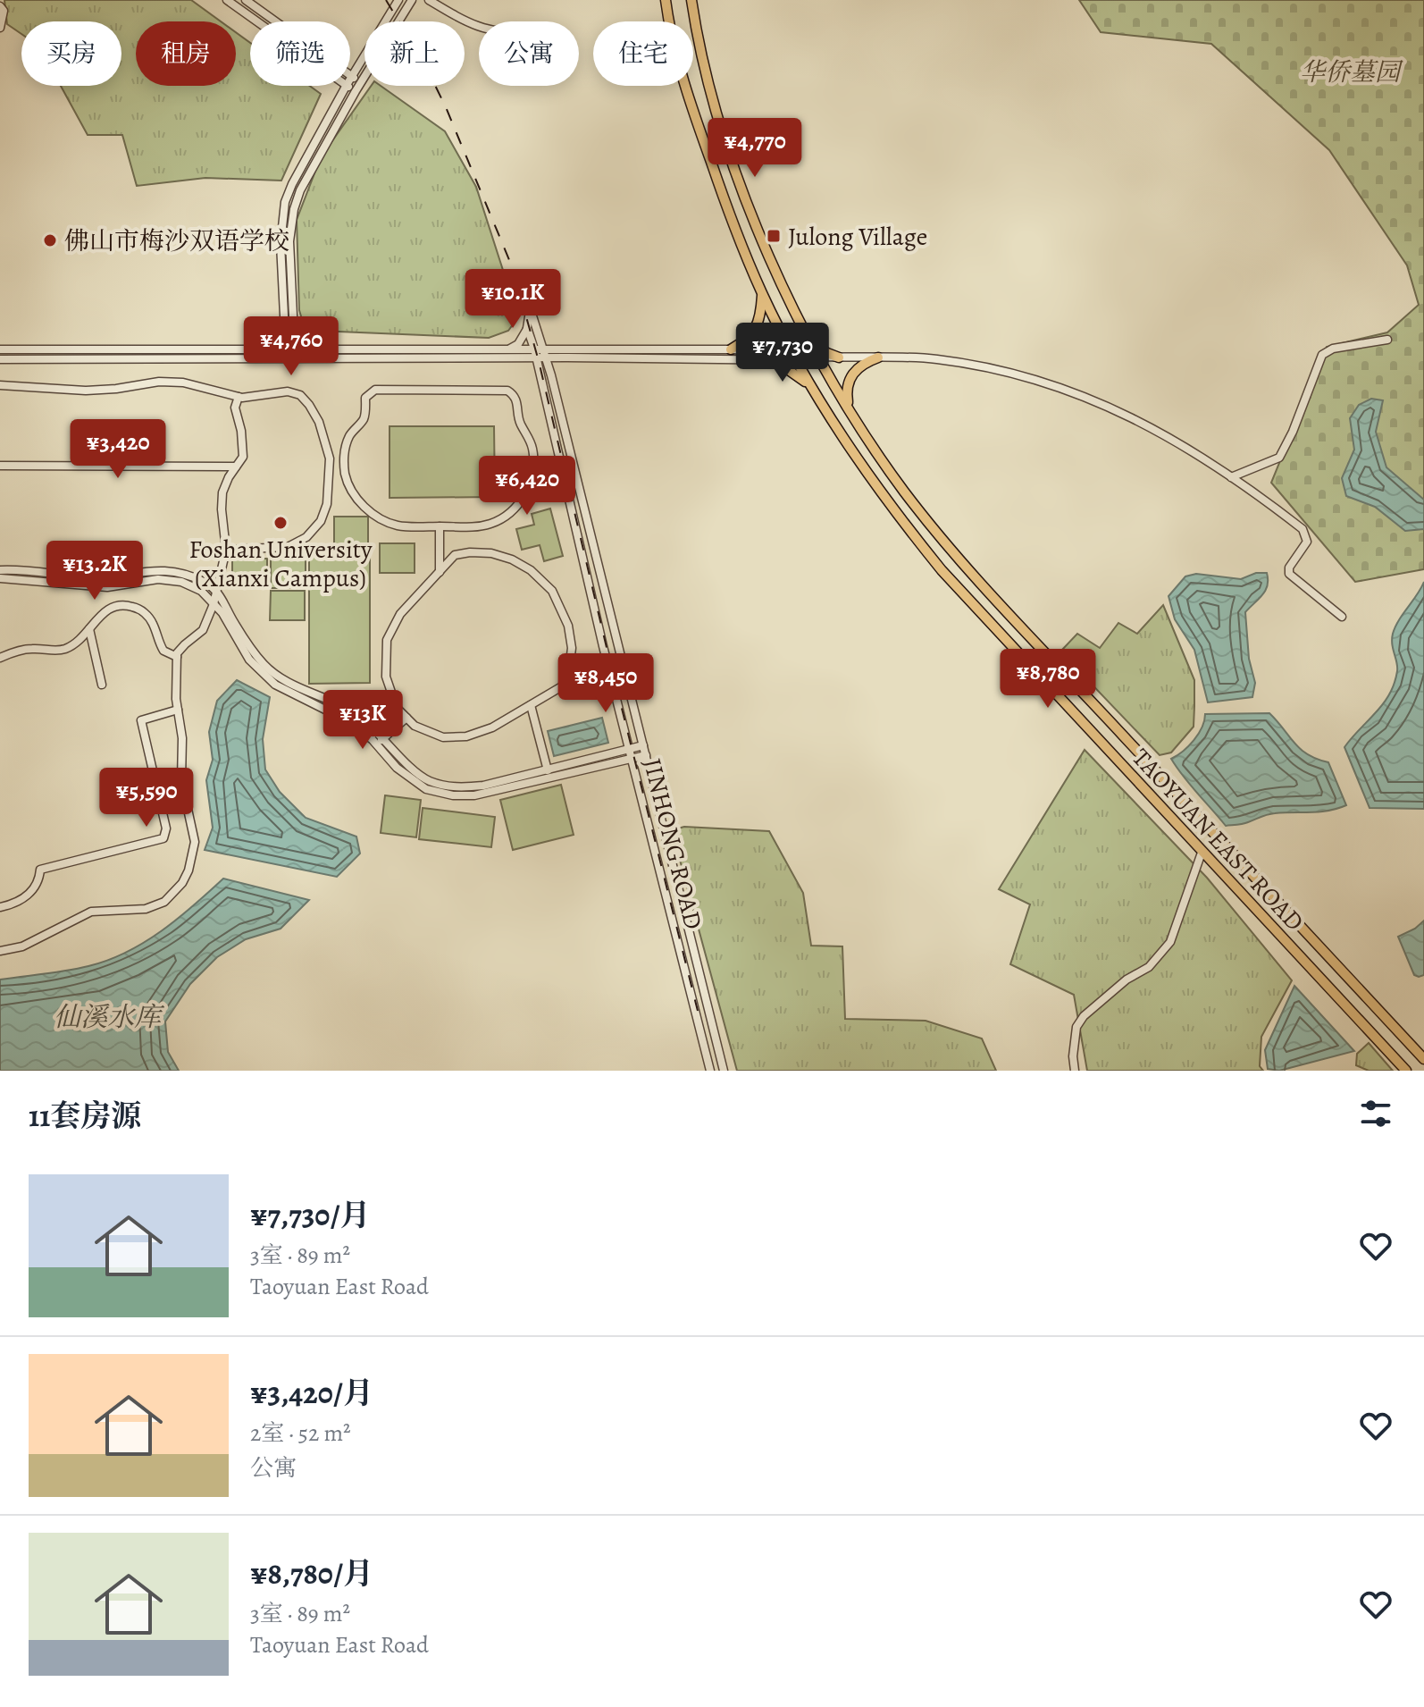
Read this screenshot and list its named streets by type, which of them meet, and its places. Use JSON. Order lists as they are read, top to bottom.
{
  "streets": {
    "main road": ["TAOYUAN EAST ROAD"],
    "street": ["JINHONG ROAD"]
  },
  "water": ["仙溪水库"],
  "parks": ["华侨墓园"],
  "places": {
    "transit": ["Julong Village"],
    "other": ["佛山市梅沙双语学校", "Foshan University (Xianxi Campus)"]
  },
  "page": {
    "chip": [
      "买房",
      "租房",
      "筛选",
      "新上",
      "公寓",
      "住宅"
    ],
    "price": [
      "¥4,770",
      "¥10.1K",
      "¥4,760",
      "¥7,730",
      "¥3,420",
      "¥6,420",
      "¥13.2K",
      "¥8,780",
      "¥8,450",
      "¥13K",
      "¥5,590"
    ],
    "heading": "11套房源",
    "list": [
      {
        "name": "¥7,730/月",
        "note": "3室 · 89 m² · Taoyuan East Road"
      },
      {
        "name": "¥3,420/月",
        "note": "2室 · 52 m² · 公寓"
      },
      {
        "name": "¥8,780/月",
        "note": "3室 · 89 m² · Taoyuan East Road"
      }
    ]
  }
}
